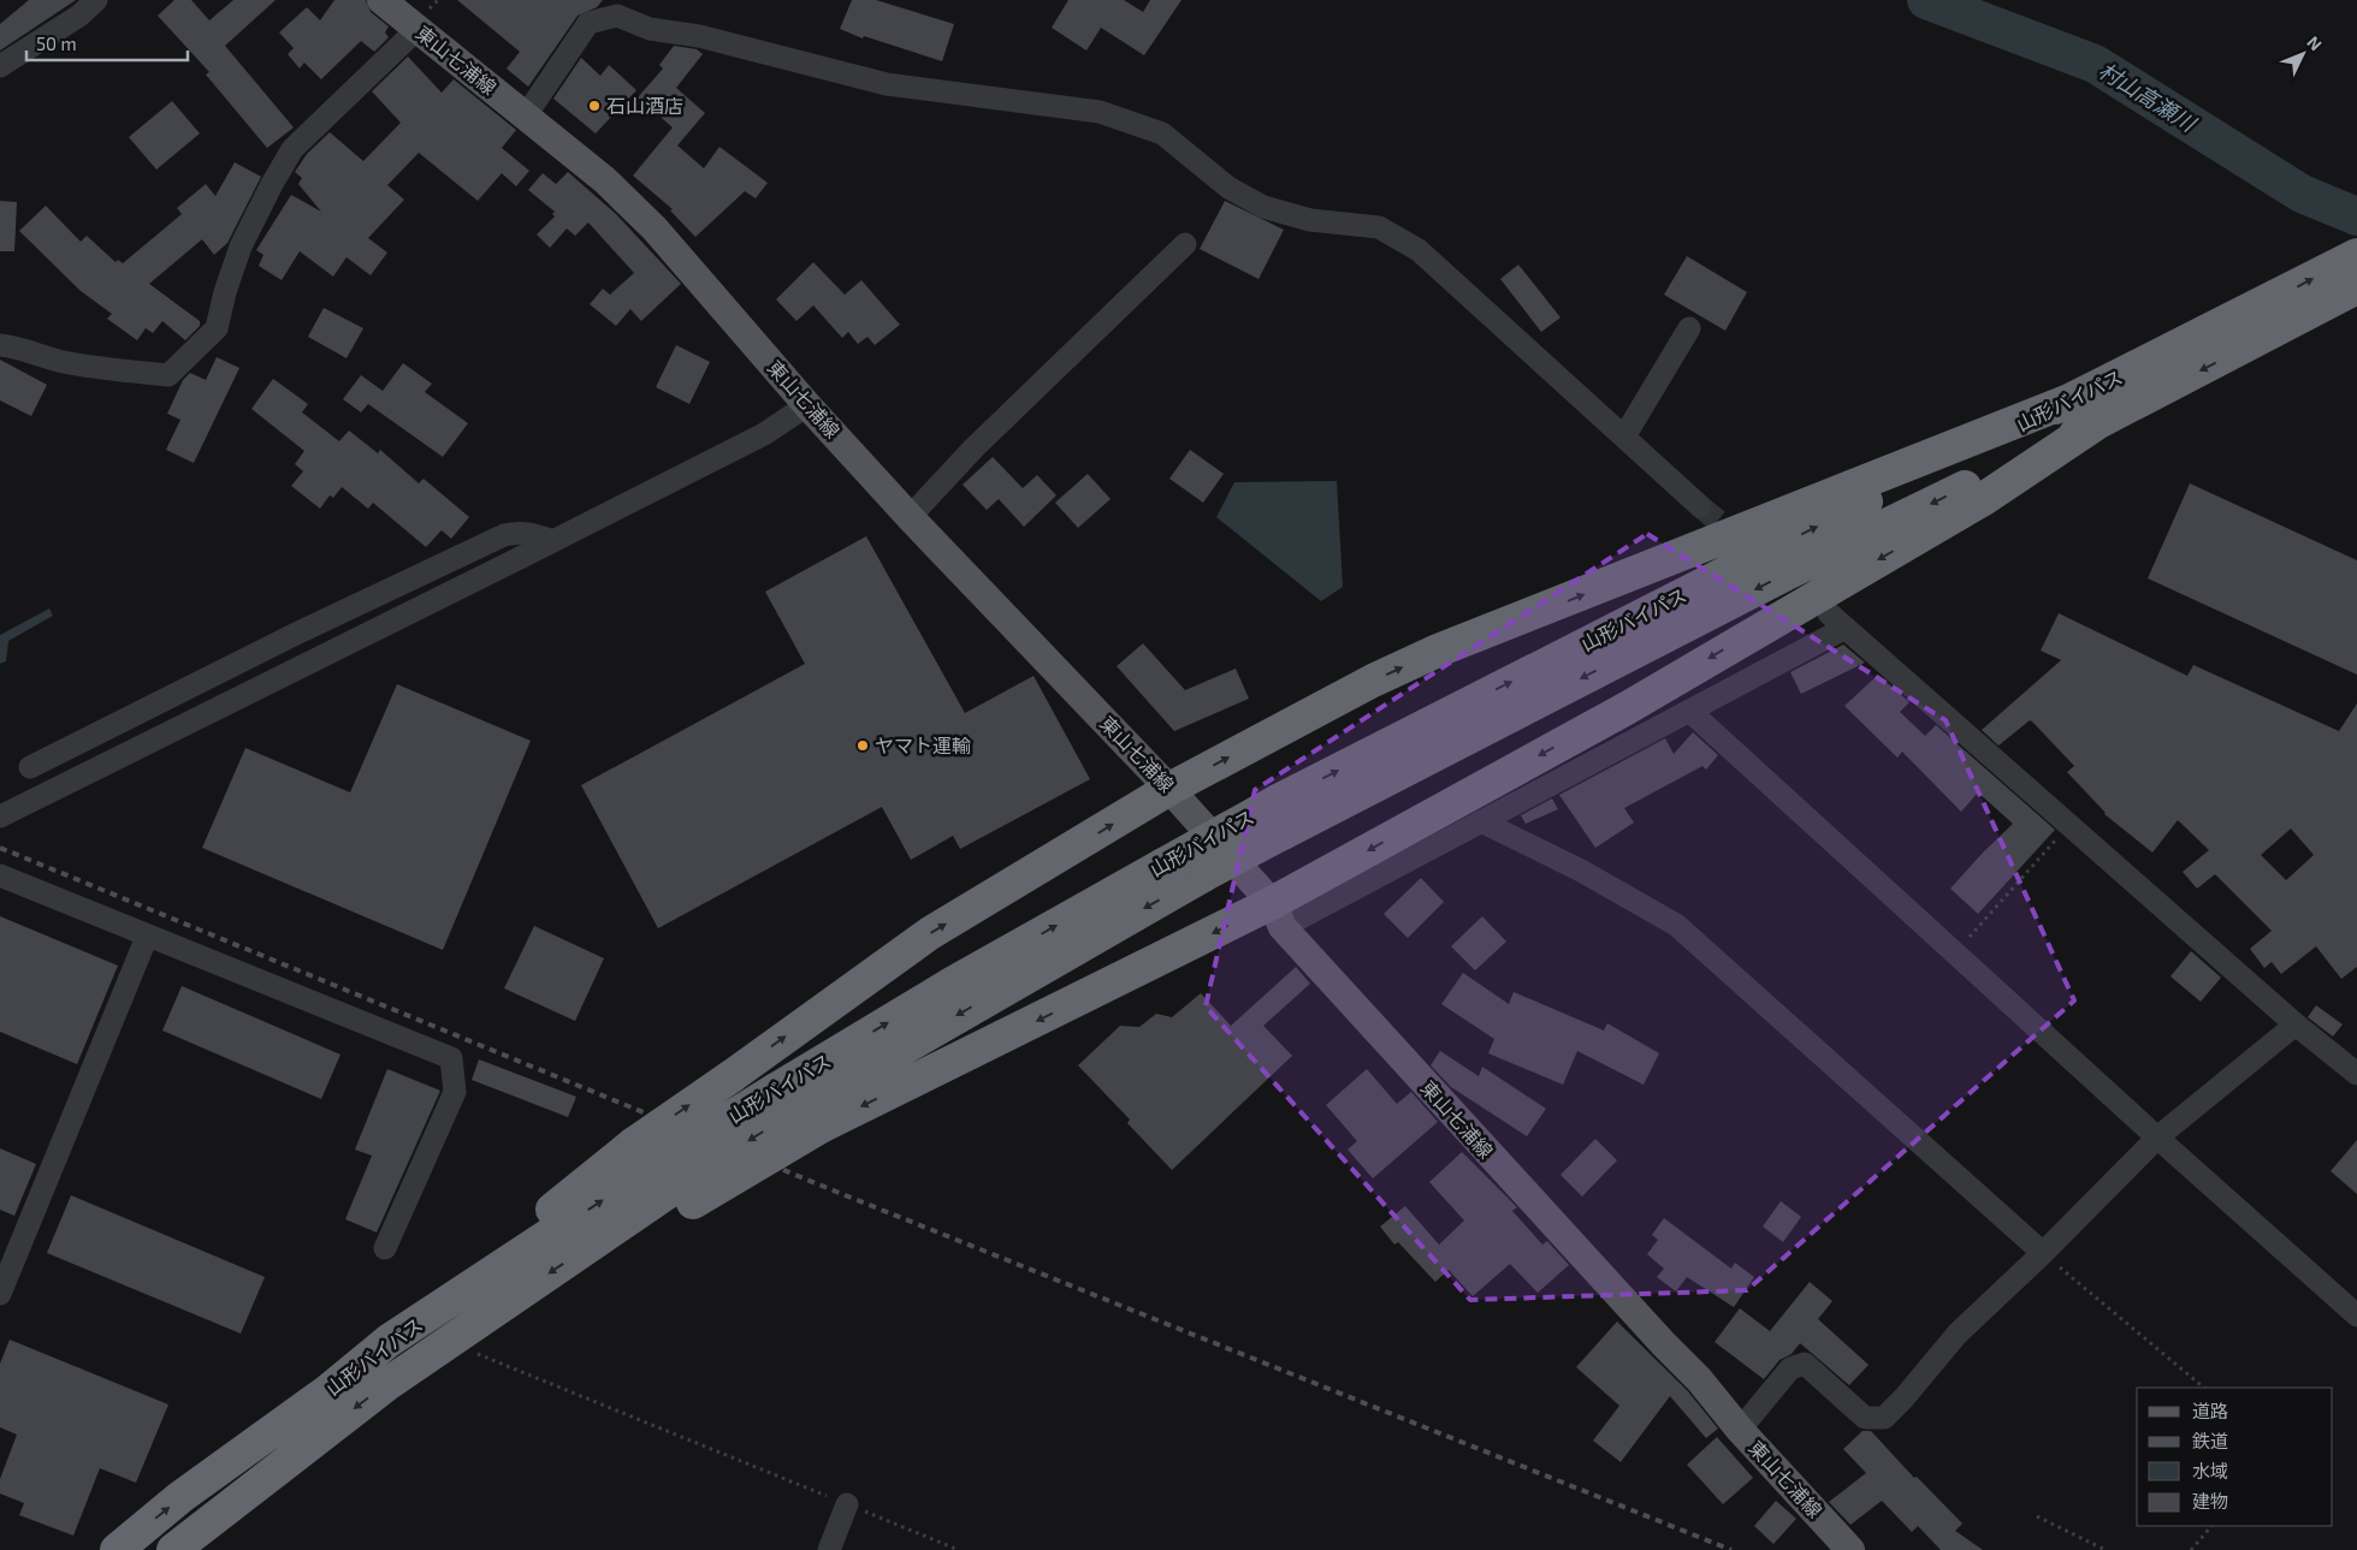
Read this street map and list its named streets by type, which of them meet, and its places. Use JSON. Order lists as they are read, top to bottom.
{
  "streets": {
    "highway": ["山形バイパス"],
    "main road": ["東山七浦線"]
  },
  "water": ["村山高瀬川"],
  "places": ["石山酒店", "ヤマト運輸"],
  "legend": [
    "道路",
    "鉄道",
    "水域",
    "建物"
  ],
  "scale_bar": "50 m",
  "north": "top right"
}
